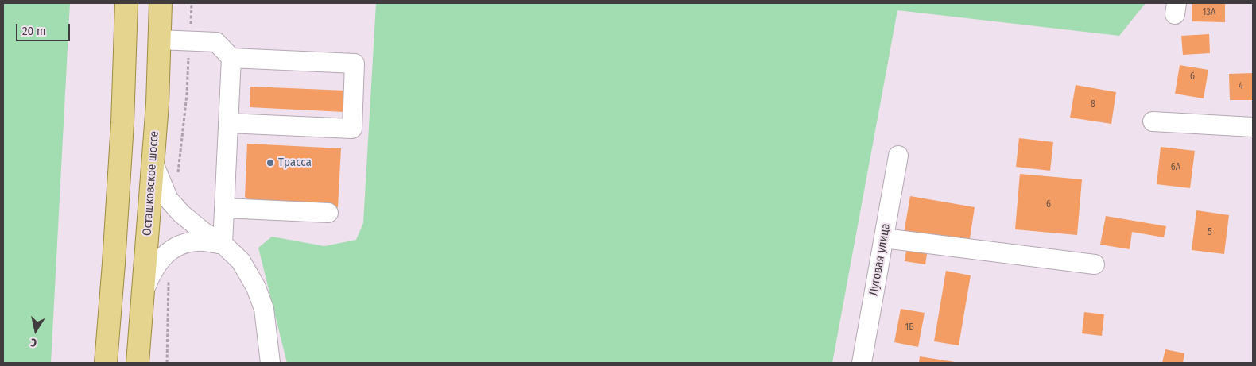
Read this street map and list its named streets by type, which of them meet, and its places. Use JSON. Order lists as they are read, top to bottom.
{
  "streets": {
    "main road": ["Осташковское шоссе"],
    "street": ["Луговая улица"]
  },
  "places": ["Трасса"],
  "house_numbers": [
    "13А",
    "6",
    "4",
    "8",
    "6А",
    "6",
    "5",
    "1Б"
  ],
  "scale_bar": "20 m",
  "north": "bottom"
}
